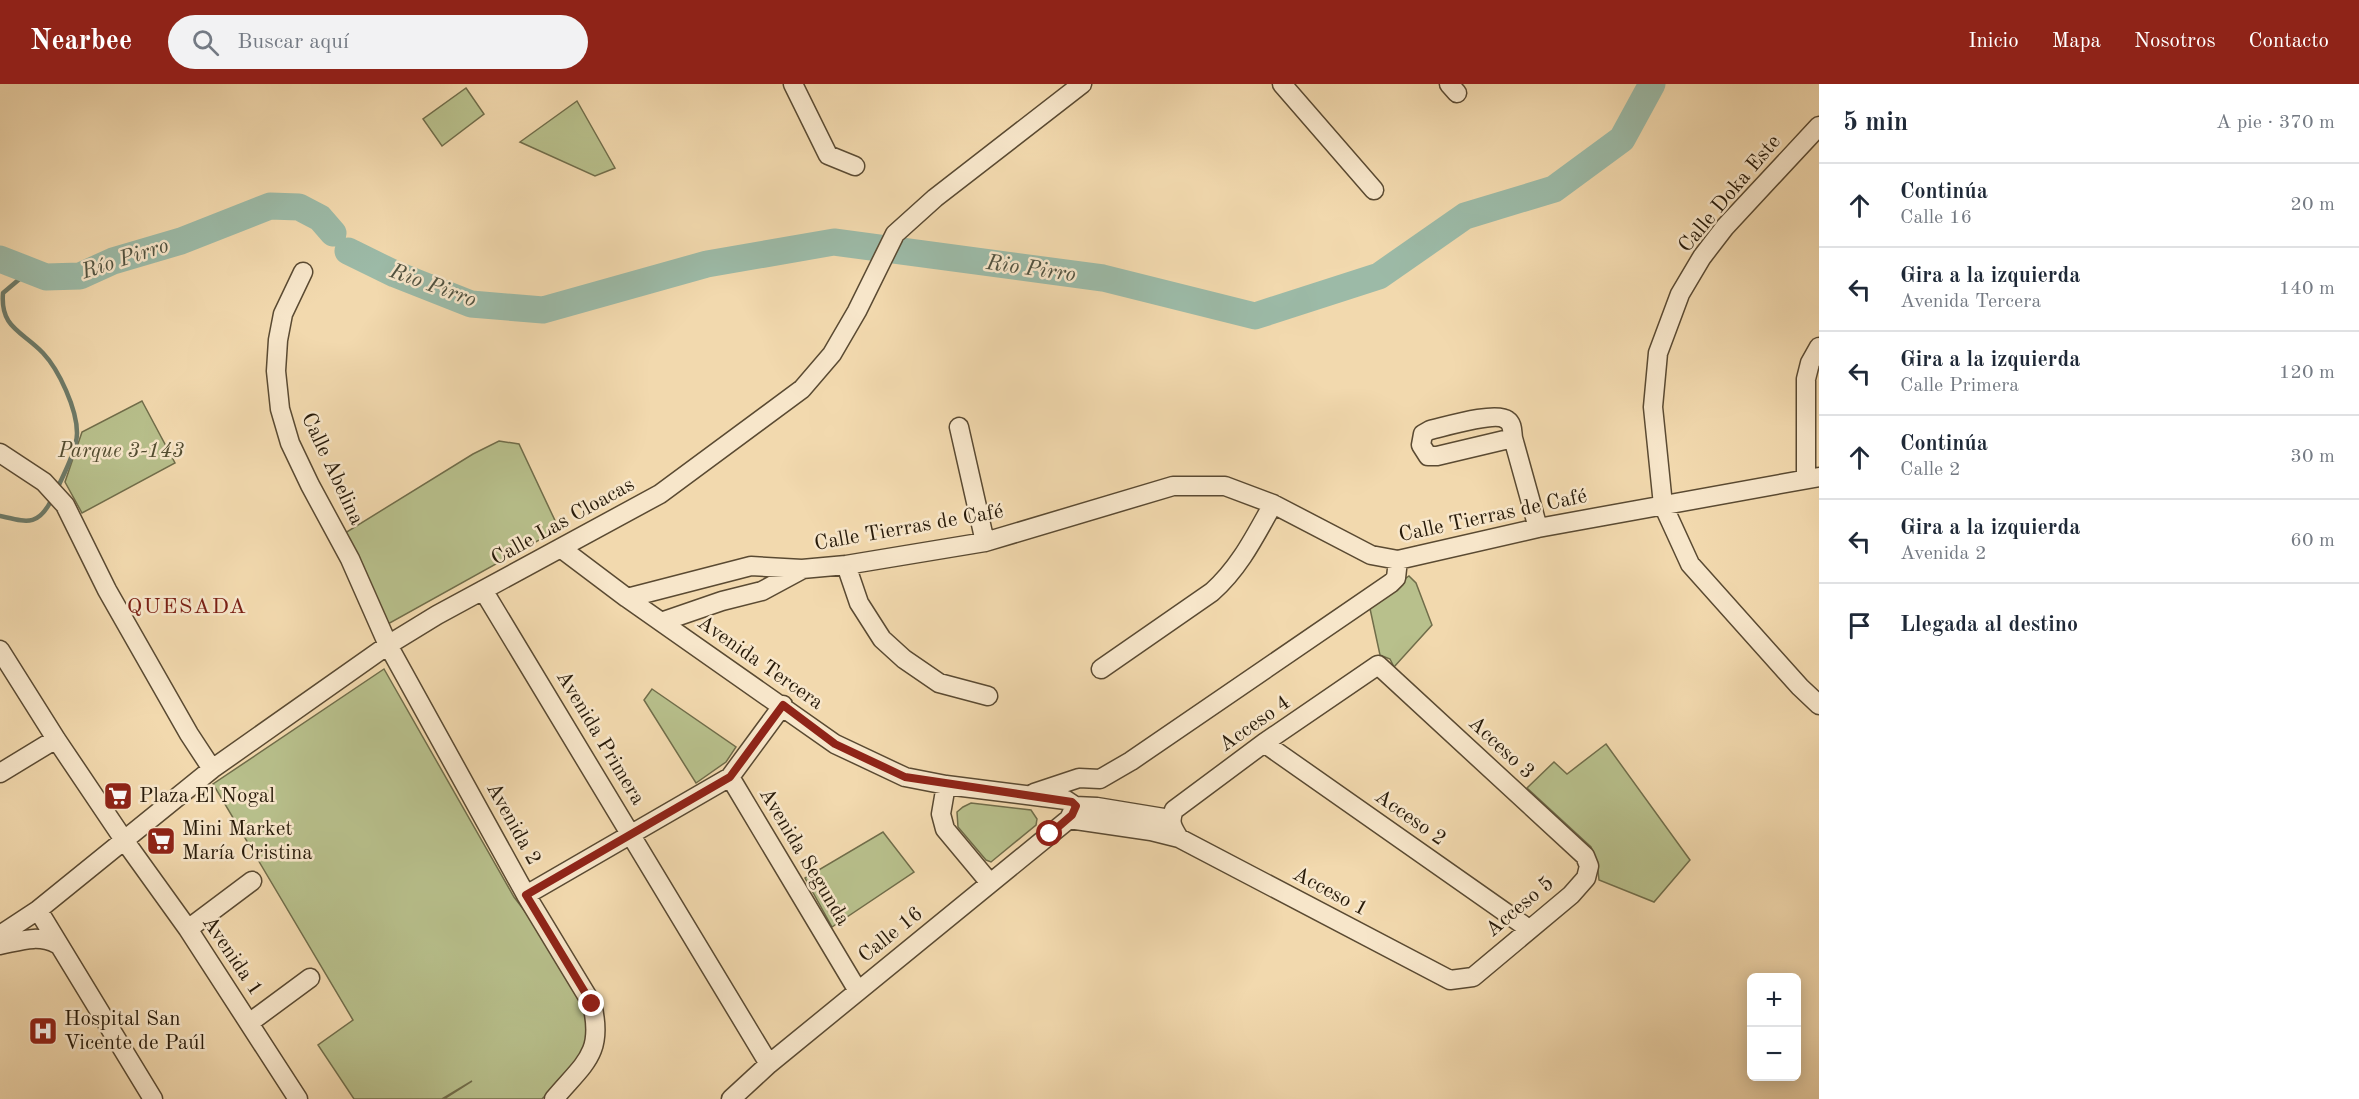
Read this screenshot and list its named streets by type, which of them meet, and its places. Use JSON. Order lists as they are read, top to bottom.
{
  "streets": {
    "street": [
      "Calle Doka Este",
      "Calle Abelina",
      "Calle Tierras de Café",
      "Calle Las Cloacas",
      "Avenida Tercera",
      "Acceso 4",
      "Avenida Primera",
      "Acceso 3",
      "Acceso 2",
      "Avenida 2",
      "Avenida Segunda",
      "Acceso 1",
      "Acceso 5",
      "Calle 16",
      "Avenida 1"
    ]
  },
  "crossings": [
    ["Calle Doka Este", "Calle Tierras de Café"],
    ["Calle Abelina", "Calle Las Cloacas"],
    ["Calle Abelina", "Avenida 2"],
    ["Calle Tierras de Café", "Avenida Tercera"],
    ["Calle Las Cloacas", "Avenida Tercera"],
    ["Calle Las Cloacas", "Avenida Primera"],
    ["Calle Las Cloacas", "Avenida 2"],
    ["Calle Las Cloacas", "Avenida 1"],
    ["Avenida Tercera", "Acceso 1"],
    ["Avenida Tercera", "Calle 16"],
    ["Acceso 4", "Acceso 3"],
    ["Acceso 4", "Acceso 2"],
    ["Acceso 4", "Acceso 1"],
    ["Avenida Primera", "Calle 16"],
    ["Acceso 3", "Acceso 5"],
    ["Acceso 2", "Acceso 5"],
    ["Avenida Segunda", "Calle 16"],
    ["Acceso 1", "Acceso 5"],
    ["Acceso 1", "Calle 16"]
  ],
  "districts": ["QUESADA"],
  "water": ["Río Pirro", "Rio Pirro"],
  "parks": ["Parque 3-143"],
  "places": {
    "supermarket": ["Plaza El Nogal", "Mini Market María Cristina"],
    "hospital": ["Hospital San Vicente de Paúl"]
  },
  "page": {
    "header": "Nearbee",
    "search": "Buscar aquí",
    "nav": [
      "Inicio",
      "Mapa",
      "Nosotros",
      "Contacto"
    ],
    "heading": ["5 min", "A pie · 370 m"],
    "list": [
      ["Continúa", "Calle 16", "20 m"],
      ["Gira a la izquierda", "Avenida Tercera", "140 m"],
      ["Gira a la izquierda", "Calle Primera", "120 m"],
      ["Continúa", "Calle 2", "30 m"],
      ["Gira a la izquierda", "Avenida 2", "60 m"],
      "Llegada al destino"
    ],
    "map_buttons": ["+", "−"]
  }
}
